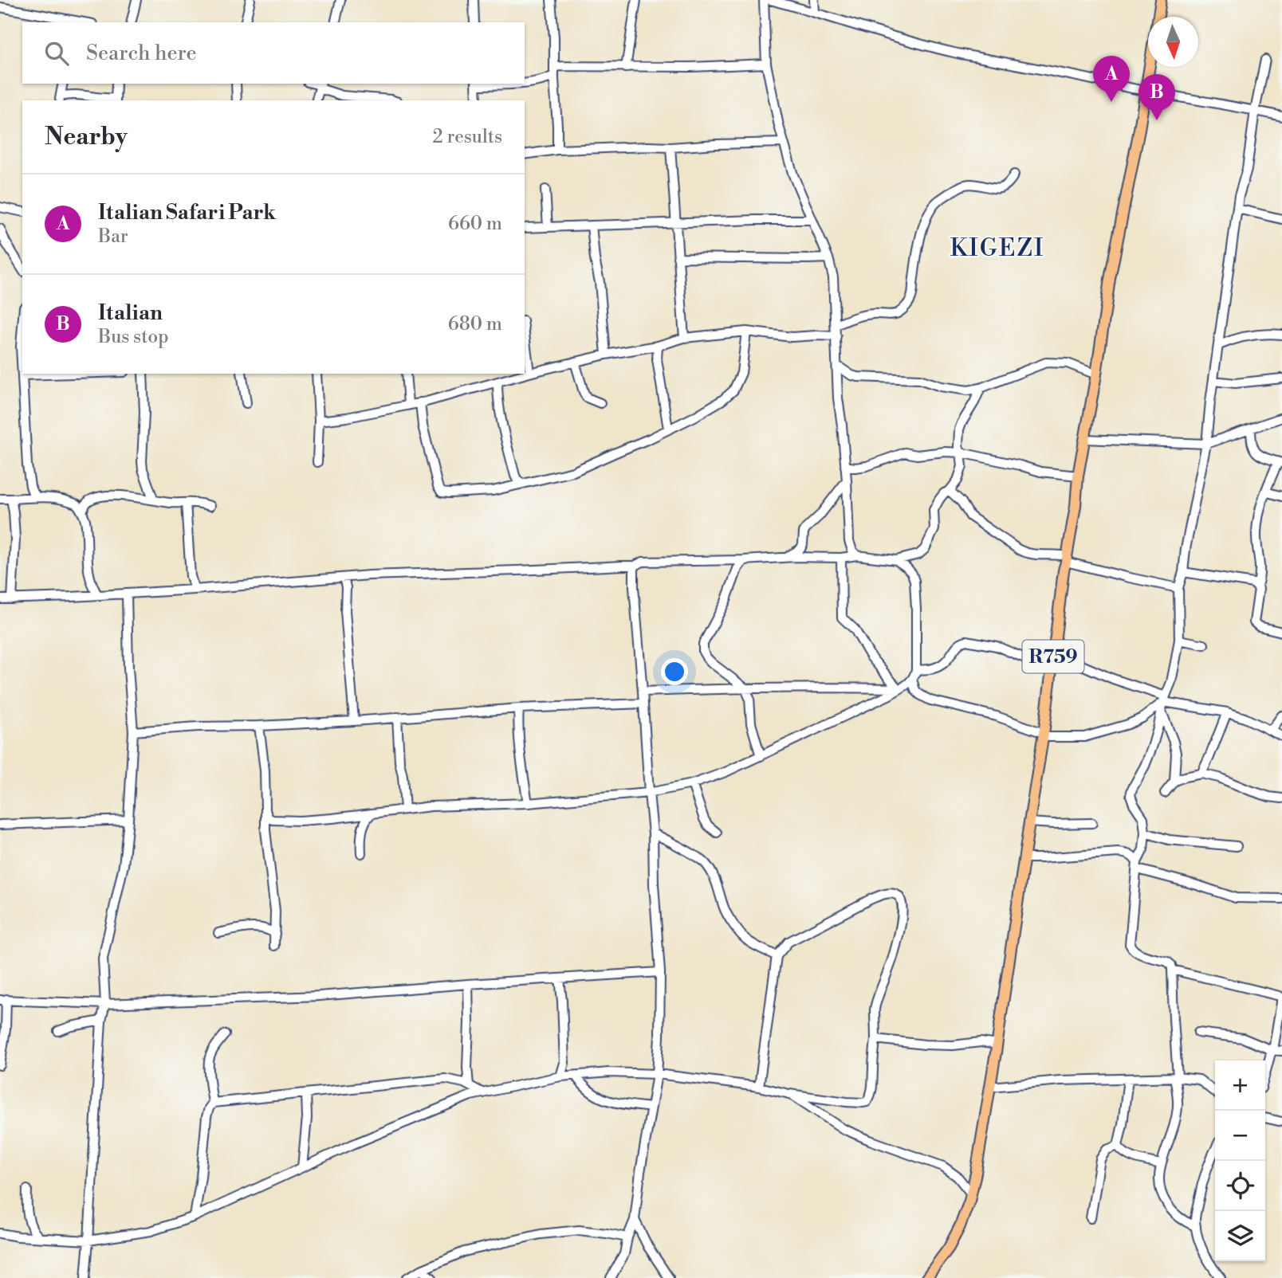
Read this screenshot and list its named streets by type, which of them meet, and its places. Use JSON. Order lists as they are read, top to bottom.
{
  "streets": {
    "main road": ["R759"]
  },
  "districts": ["KIGEZI"],
  "north": "bottom",
  "page": {
    "search": "Search here",
    "pins": ["A", "B"],
    "heading": ["Nearby", "2 results"],
    "list": [
      {
        "mark": "A",
        "name": "Italian Safari Park",
        "note": "Bar",
        "value": "660 m"
      },
      {
        "mark": "B",
        "name": "Italian",
        "note": "Bus stop",
        "value": "680 m"
      }
    ],
    "map_buttons": ["+", "−"]
  }
}
